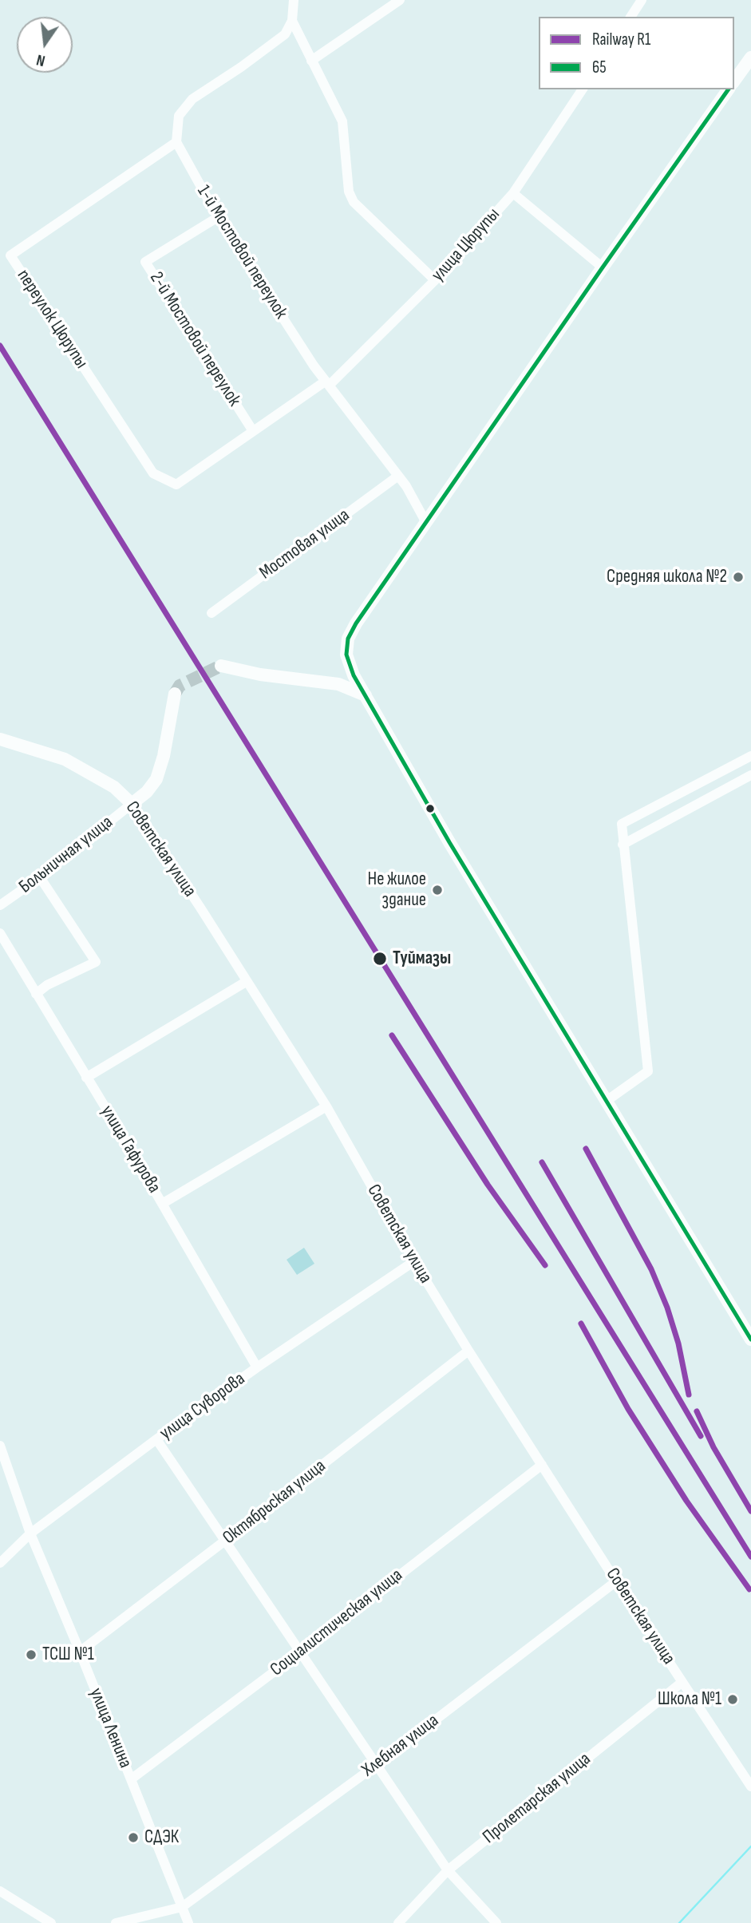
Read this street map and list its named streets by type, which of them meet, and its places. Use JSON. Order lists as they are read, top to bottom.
{
  "streets": {
    "main road": ["Советская улица"],
    "street": [
      "улица Цюрупы",
      "1-й Мостовой переулок",
      "переулок Цюрупы",
      "2-й Мостовой переулок",
      "Мостовая улица",
      "Больничная улица",
      "улица Гафурова",
      "улица Суворова",
      "Октябрьская улица",
      "Социалистическая улица",
      "улица Ленина",
      "Хлебная улица",
      "Пролетарская улица"
    ]
  },
  "crossings": [
    ["улица Цюрупы", "1-й Мостовой переулок"],
    ["улица Цюрупы", "переулок Цюрупы"],
    ["улица Цюрупы", "2-й Мостовой переулок"],
    ["1-й Мостовой переулок", "переулок Цюрупы"],
    ["1-й Мостовой переулок", "2-й Мостовой переулок"],
    ["1-й Мостовой переулок", "Мостовая улица"],
    ["Советская улица", "Больничная улица"],
    ["Советская улица", "улица Суворова"],
    ["Советская улица", "Октябрьская улица"],
    ["Советская улица", "Социалистическая улица"],
    ["Советская улица", "Хлебная улица"],
    ["Советская улица", "Пролетарская улица"],
    ["улица Гафурова", "улица Суворова"],
    ["улица Суворова", "улица Ленина"],
    ["Октябрьская улица", "улица Ленина"],
    ["Социалистическая улица", "улица Ленина"],
    ["улица Ленина", "Хлебная улица"]
  ],
  "places": [
    "Средняя школа №2",
    "Не жилое здание",
    "Туймазы",
    "ТСШ №1",
    "Школа №1",
    "СДЭК"
  ],
  "lines": ["transit line 65", "rail line R1"],
  "legend": ["Railway R1", "65"],
  "north": "bottom"
}
